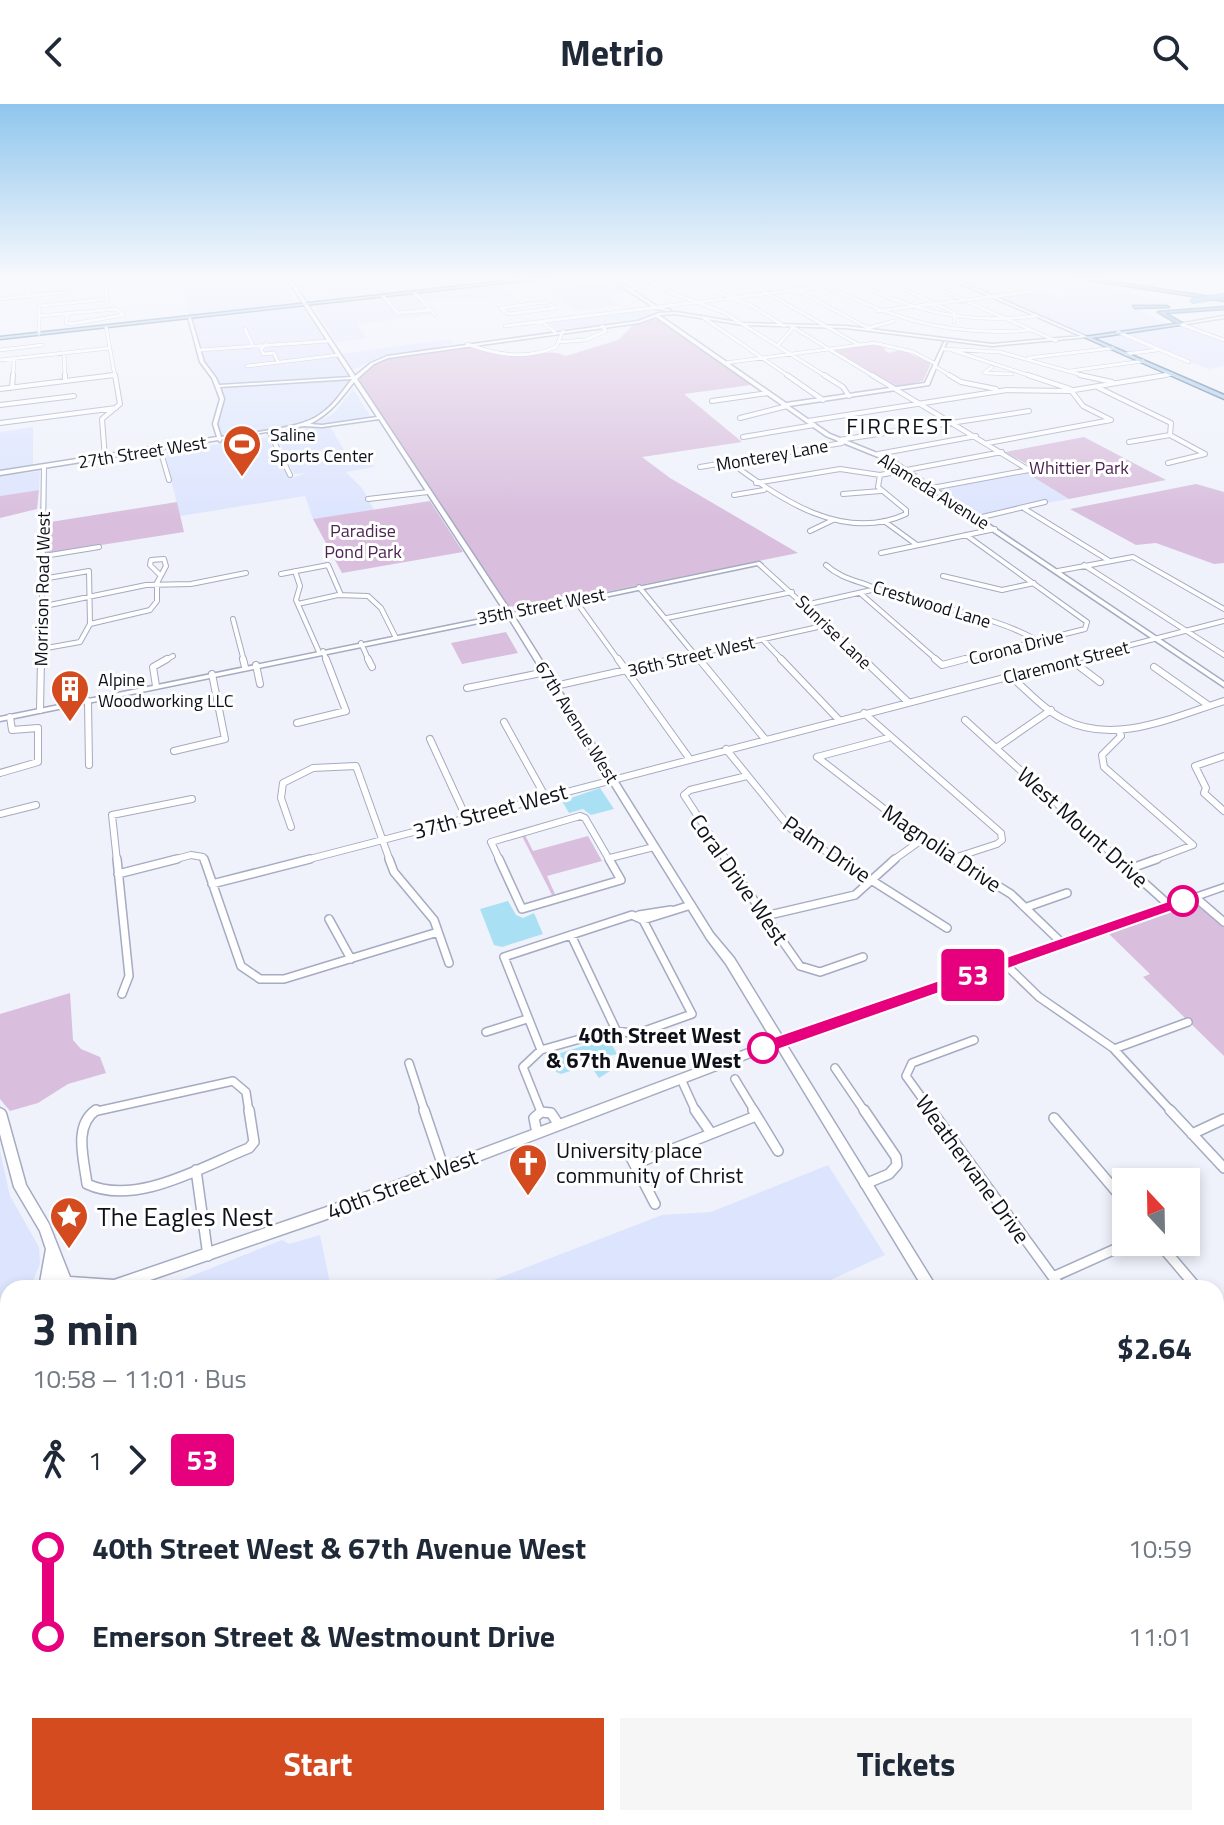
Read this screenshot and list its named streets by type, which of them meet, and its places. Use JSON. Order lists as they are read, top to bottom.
{
  "streets": {
    "street": [
      "27th Street West",
      "Monterey Lane",
      "Alameda Avenue",
      "Morrison Road West",
      "Crestwood Lane",
      "35th Street West",
      "Sunrise Lane",
      "Corona Drive",
      "36th Street West",
      "Claremont Street",
      "67th Avenue West",
      "37th Street West",
      "West Mount Drive",
      "Magnolia Drive",
      "Palm Drive",
      "Coral Drive West",
      "Weathervane Drive",
      "40th Street West"
    ]
  },
  "crossings": [
    ["27th Street West", "Morrison Road West"],
    ["27th Street West", "67th Avenue West"],
    ["Monterey Lane", "Alameda Avenue"],
    ["Alameda Avenue", "Claremont Street"],
    ["Morrison Road West", "35th Street West"],
    ["Crestwood Lane", "Corona Drive"],
    ["35th Street West", "Sunrise Lane"],
    ["35th Street West", "67th Avenue West"],
    ["Sunrise Lane", "36th Street West"],
    ["Sunrise Lane", "Claremont Street"],
    ["Sunrise Lane", "37th Street West"],
    ["36th Street West", "67th Avenue West"],
    ["Claremont Street", "37th Street West"],
    ["67th Avenue West", "37th Street West"],
    ["67th Avenue West", "40th Street West"],
    ["37th Street West", "Palm Drive"],
    ["West Mount Drive", "40th Street West"],
    ["Magnolia Drive", "40th Street West"],
    ["Palm Drive", "Coral Drive West"]
  ],
  "districts": ["FIRCREST"],
  "parks": ["Whittier Park", "Paradise Pond Park"],
  "places": {
    "sports": ["Saline Sports Center"],
    "building": ["Alpine Woodworking LLC"],
    "other": ["40th Street West & 67th Avenue West"],
    "church": ["University place community of Christ"],
    "place": ["The Eagles Nest"]
  },
  "lines": ["bus line 53"],
  "north": "top",
  "page": {
    "header": "Metrio",
    "on_map": "53",
    "heading": ["3 min", "10:58 – 11:01 · Bus", "$2.64"],
    "legs": ["1", "53"],
    "list": [
      {
        "name": "40th Street West & 67th Avenue West",
        "value": "10:59"
      },
      {
        "name": "Emerson Street & Westmount Drive",
        "value": "11:01"
      }
    ],
    "buttons": ["Start", "Tickets"]
  }
}
